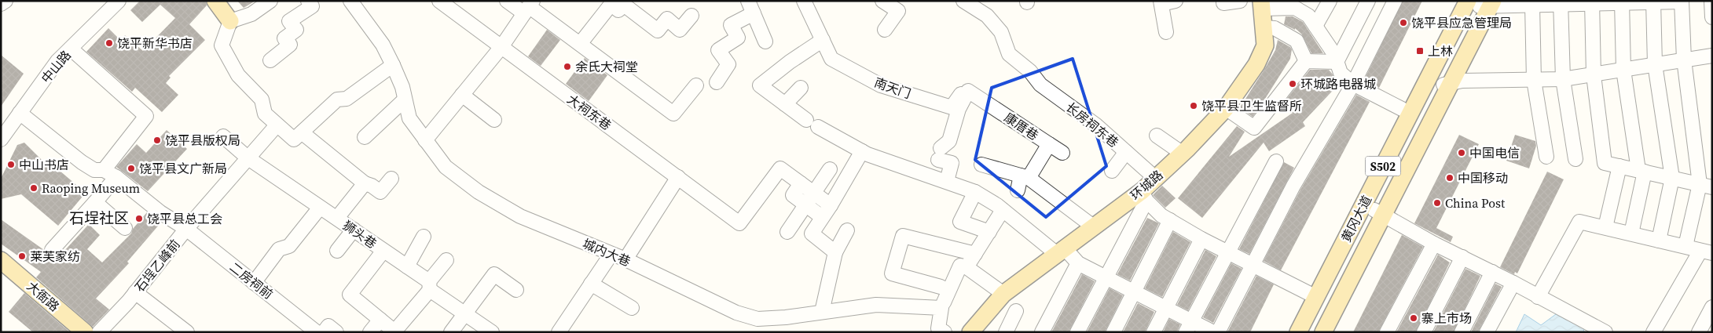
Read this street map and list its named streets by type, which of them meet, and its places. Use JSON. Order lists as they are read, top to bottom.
{
  "streets": {
    "main road": [
      "S502",
      "环城路",
      "黄冈大道",
      "大衙路"
    ],
    "street": [
      "中山路",
      "南天门",
      "大祠东巷",
      "长房祠东巷",
      "康厝巷",
      "狮头巷",
      "城内大巷",
      "石埕乙峰前",
      "二房祠前"
    ]
  },
  "crossings": [
    ["中山路", "二房祠前"],
    ["南天门", "康厝巷"],
    ["长房祠东巷", "环城路"],
    ["狮头巷", "石埕乙峰前"],
    ["石埕乙峰前", "二房祠前"]
  ],
  "districts": ["石埕社区"],
  "places": {
    "other": [
      "饶平县应急管理局",
      "饶平新华书店",
      "余氏大祠堂",
      "环城路电器城",
      "饶平县卫生监督所",
      "饶平县版权局",
      "中国电信",
      "中山书店",
      "饶平县文广新局",
      "中国移动",
      "Raoping Museum",
      "China Post",
      "饶平县总工会",
      "莱芙家纺",
      "寨上市场"
    ],
    "transit": ["上林"]
  }
}
